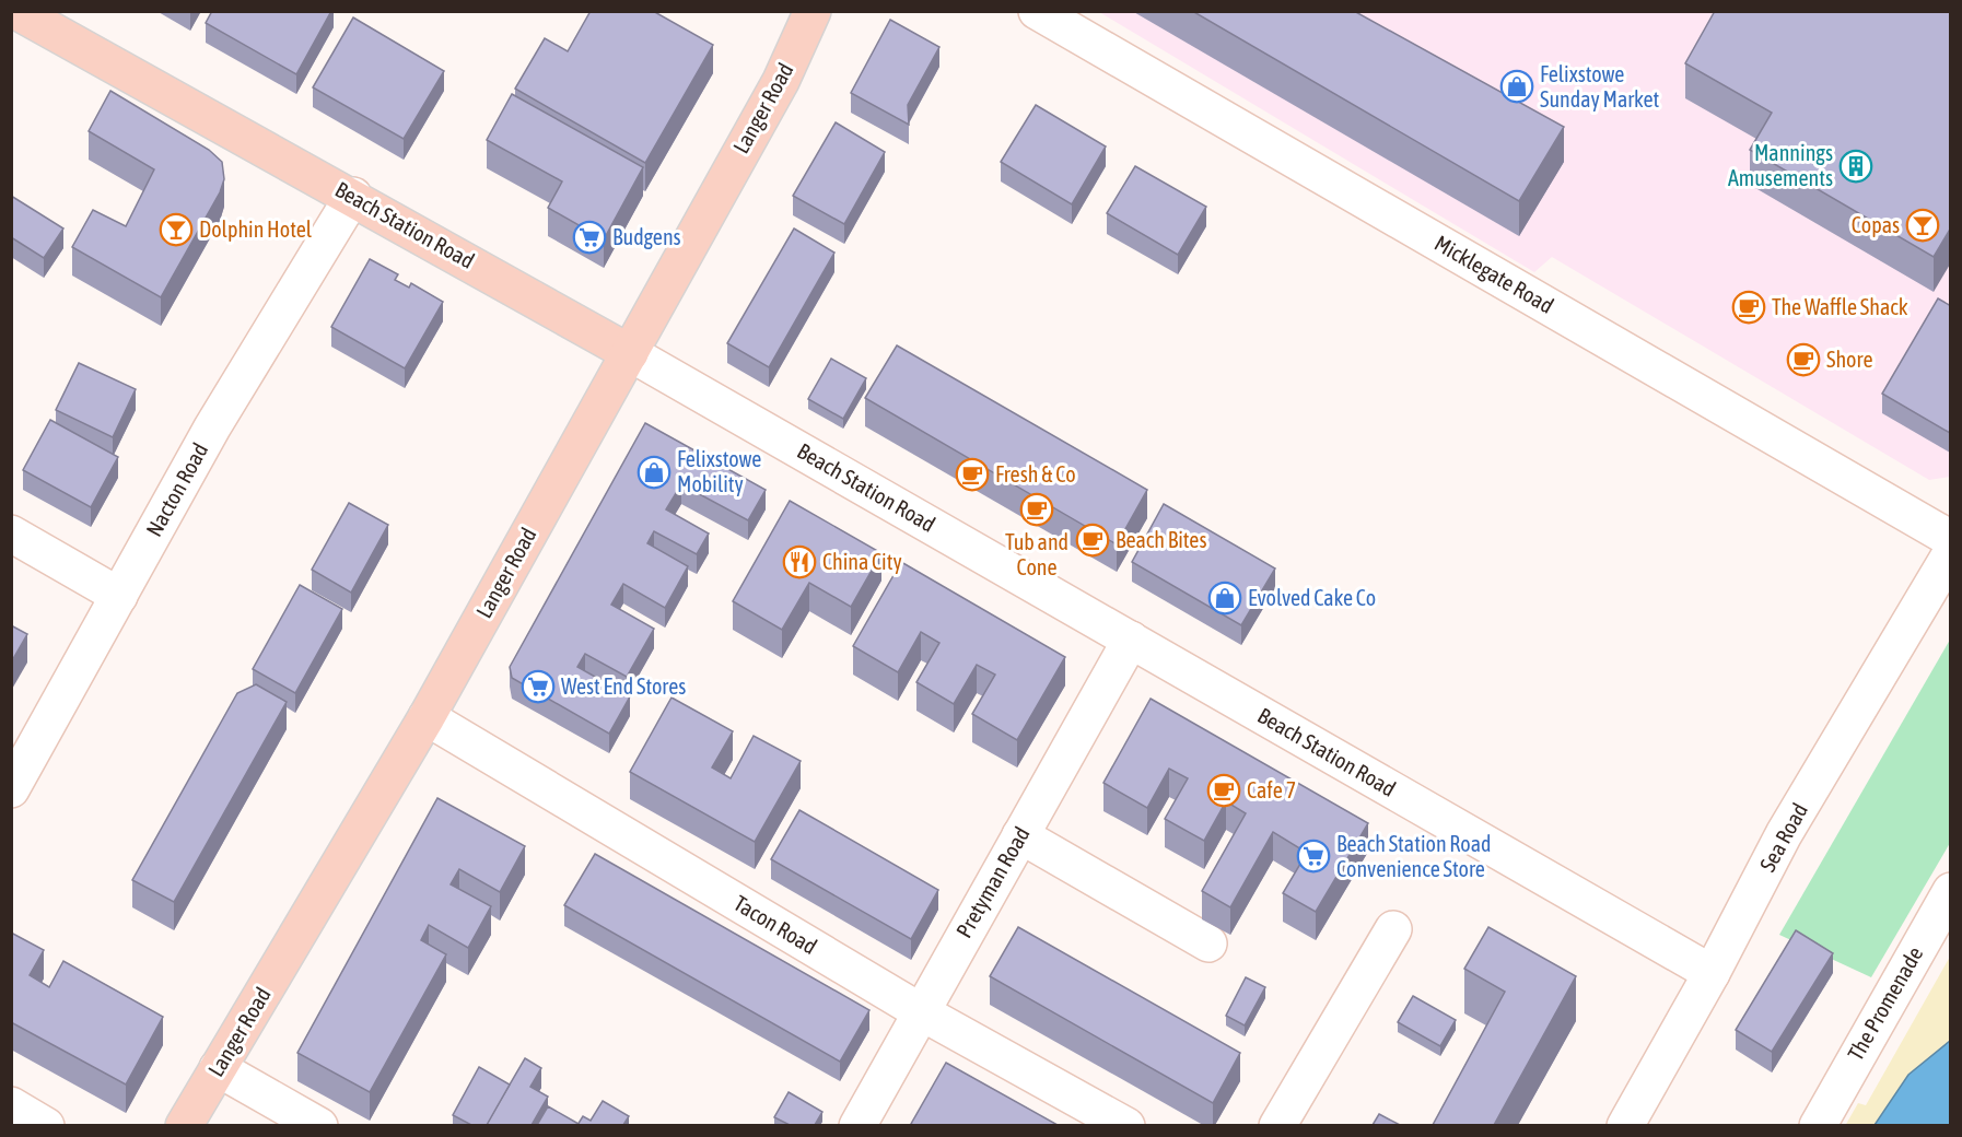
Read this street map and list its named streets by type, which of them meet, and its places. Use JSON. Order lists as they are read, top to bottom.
{
  "streets": {
    "main road": ["Langer Road", "Beach Station Road"],
    "street": [
      "Micklegate Road",
      "Nacton Road",
      "Sea Road",
      "Pretyman Road",
      "Tacon Road",
      "The Promenade"
    ]
  },
  "crossings": [
    ["Langer Road", "Beach Station Road"],
    ["Langer Road", "Tacon Road"],
    ["Beach Station Road", "Nacton Road"],
    ["Beach Station Road", "Sea Road"],
    ["Beach Station Road", "Pretyman Road"],
    ["Pretyman Road", "Tacon Road"]
  ],
  "places": {
    "shop": ["Felixstowe Sunday Market", "Felixstowe Mobility", "Evolved Cake Co"],
    "building": ["Mannings Amusements"],
    "bar": ["Copas", "Dolphin Hotel"],
    "supermarket": ["Budgens", "West End Stores", "Beach Station Road Convenience Store"],
    "cafe": [
      "The Waffle Shack",
      "Shore",
      "Fresh & Co",
      "Tub and Cone",
      "Beach Bites",
      "Cafe 7"
    ],
    "restaurant": ["China City"]
  }
}
